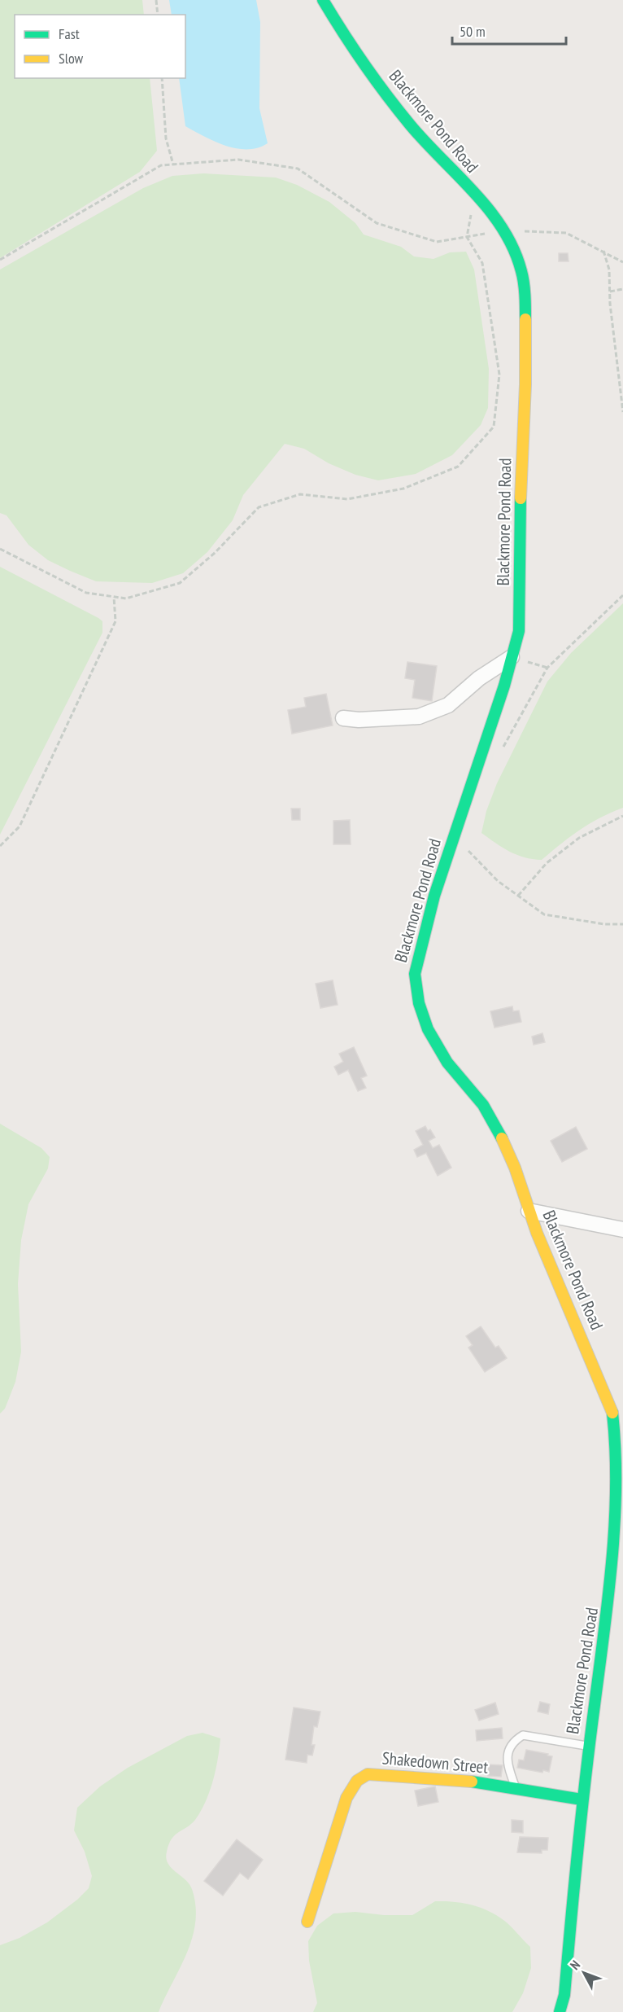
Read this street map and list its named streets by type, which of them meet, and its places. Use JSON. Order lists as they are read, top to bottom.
{
  "streets": {
    "street": ["Blackmore Pond Road", "Shakedown Street"]
  },
  "crossings": [
    ["Blackmore Pond Road", "Shakedown Street"]
  ],
  "legend": ["Fast", "Slow"],
  "scale_bar": "50 m",
  "north": "top left"
}
